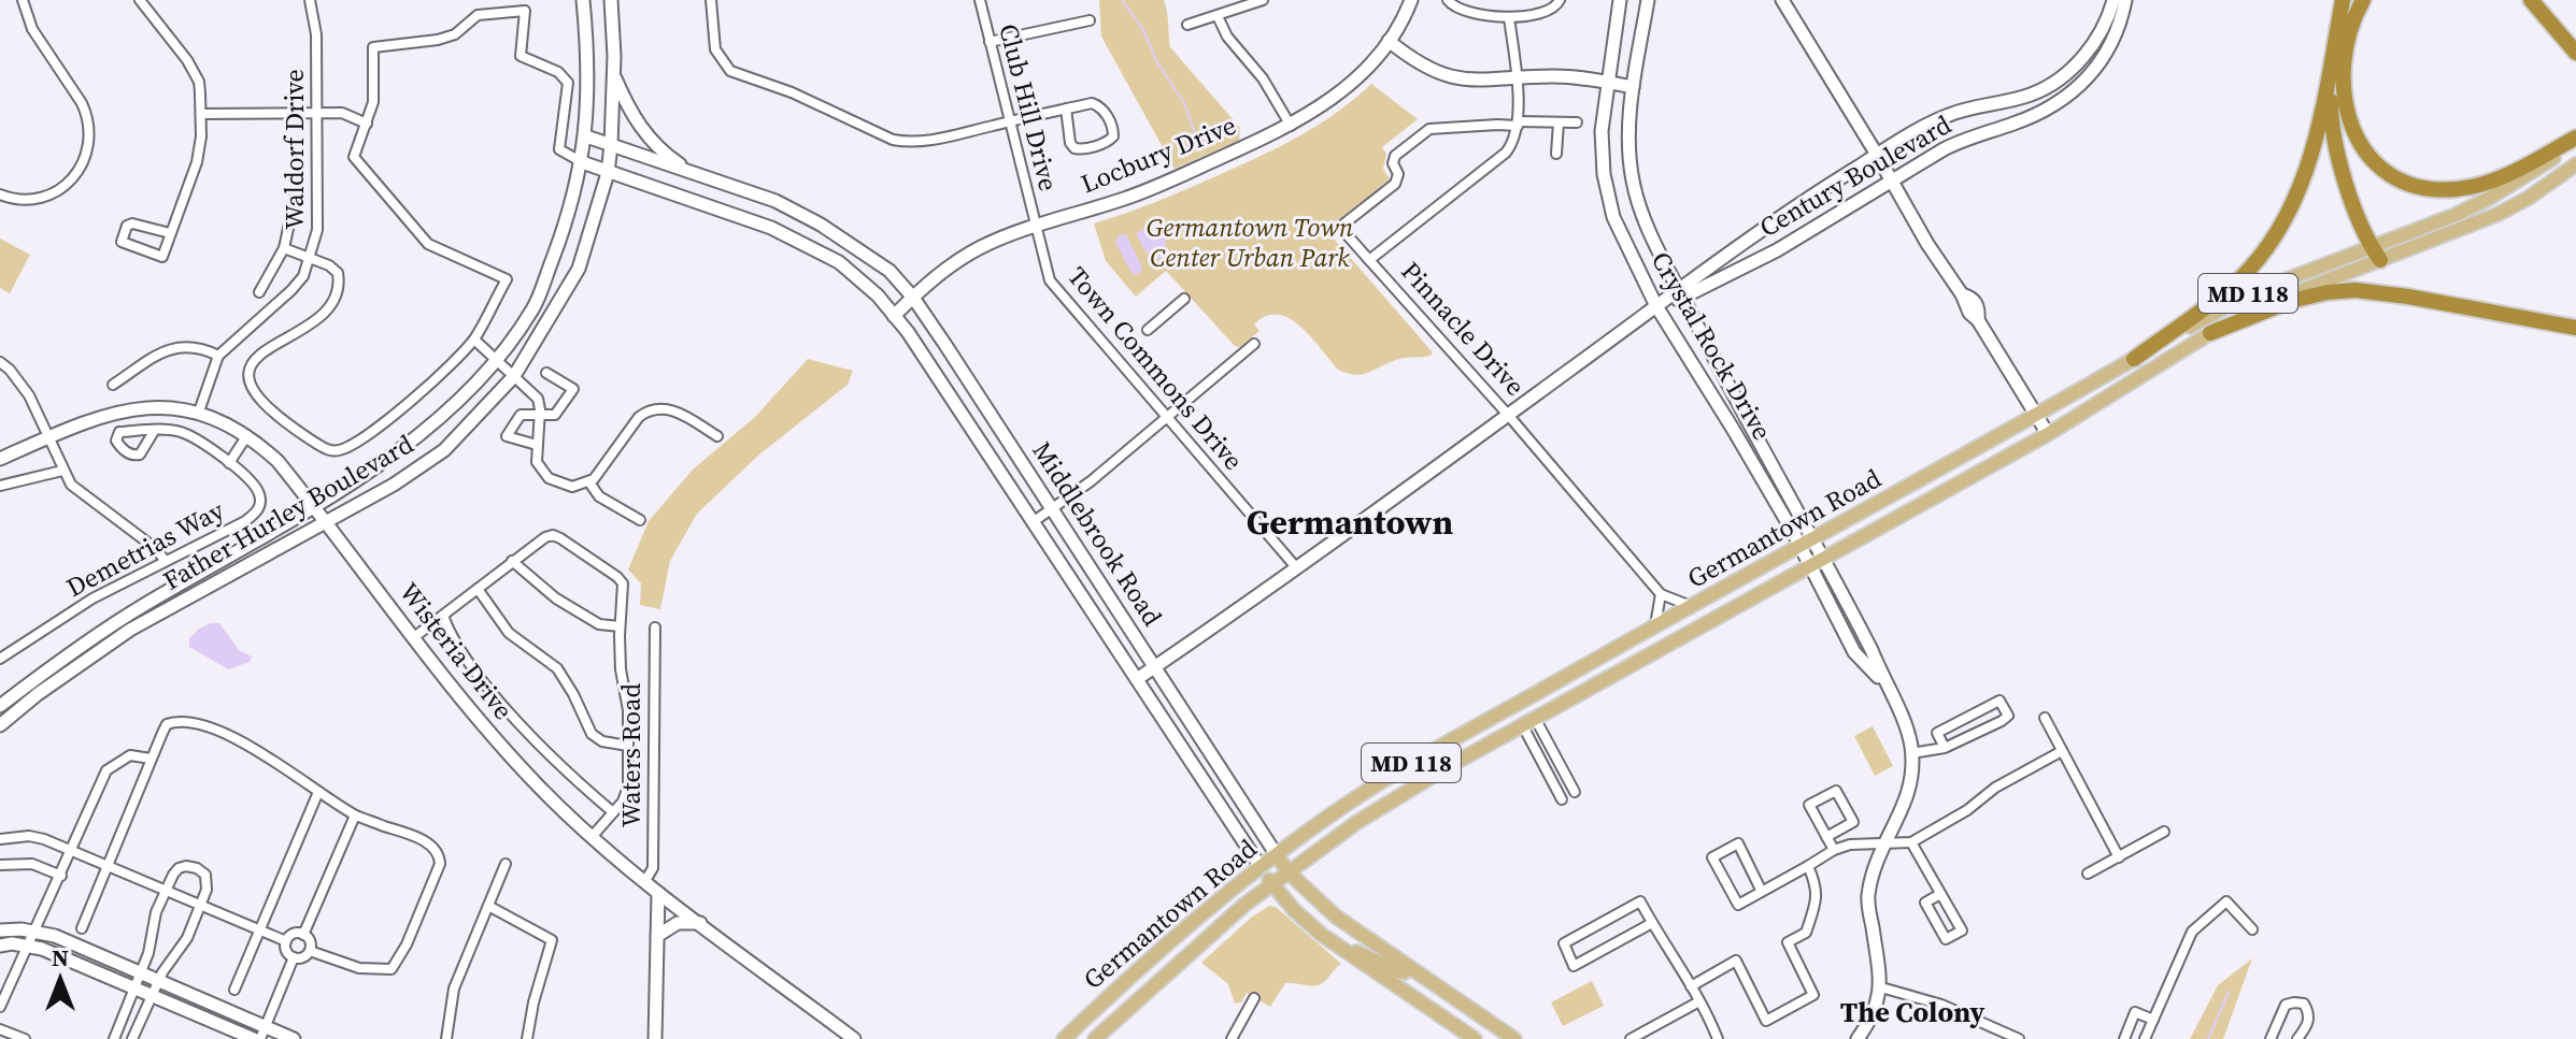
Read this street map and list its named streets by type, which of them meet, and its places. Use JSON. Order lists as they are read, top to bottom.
{
  "streets": {
    "main road": ["MD 118", "Germantown Road", "Middlebrook Road"],
    "street": [
      "Club Hill Drive",
      "Waldorf Drive",
      "Locbury Drive",
      "Century Boulevard",
      "Pinnacle Drive",
      "Crystal Rock Drive",
      "Town Commons Drive",
      "Father Hurley Boulevard",
      "Demetrias Way",
      "Wisteria Drive",
      "Waters Road"
    ]
  },
  "crossings": [
    ["Club Hill Drive", "Locbury Drive"],
    ["Club Hill Drive", "Town Commons Drive"],
    ["Waldorf Drive", "Wisteria Drive"],
    ["Locbury Drive", "Town Commons Drive"],
    ["Locbury Drive", "Middlebrook Road"],
    ["Century Boulevard", "Pinnacle Drive"],
    ["Century Boulevard", "Crystal Rock Drive"],
    ["Century Boulevard", "Town Commons Drive"],
    ["Century Boulevard", "Middlebrook Road"],
    ["Pinnacle Drive", "Germantown Road"],
    ["Crystal Rock Drive", "Germantown Road"],
    ["Father Hurley Boulevard", "Middlebrook Road"],
    ["Father Hurley Boulevard", "Wisteria Drive"],
    ["Germantown Road", "Middlebrook Road"],
    ["Demetrias Way", "Wisteria Drive"],
    ["Wisteria Drive", "Waters Road"]
  ],
  "districts": ["Germantown", "The Colony"],
  "parks": ["Germantown Town Center Urban Park"],
  "north": "top"
}
